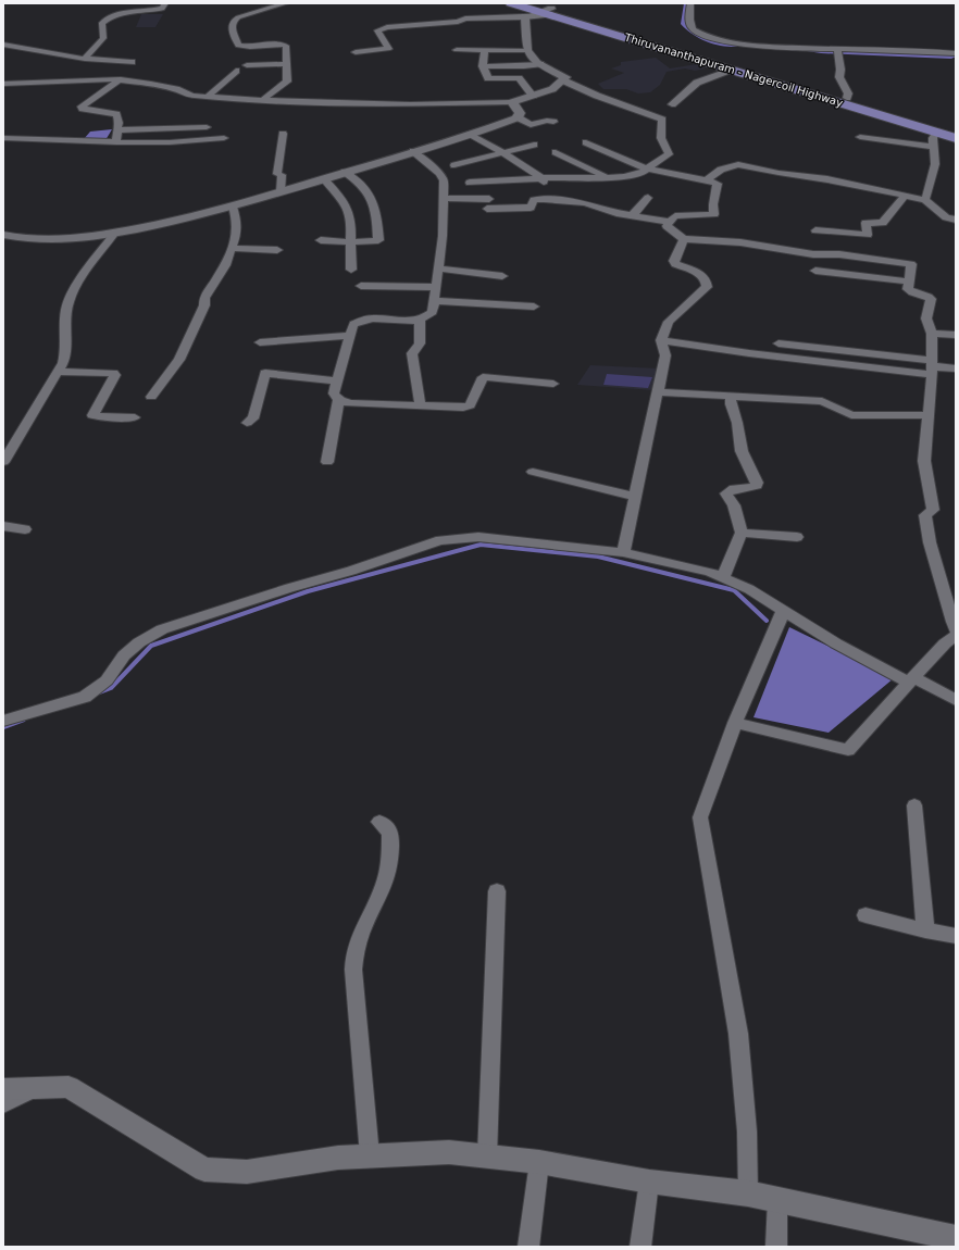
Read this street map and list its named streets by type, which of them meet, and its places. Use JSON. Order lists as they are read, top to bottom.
{
  "streets": {
    "main road": ["Thiruvananthapuram - Nagercoil Highway"]
  }
}
